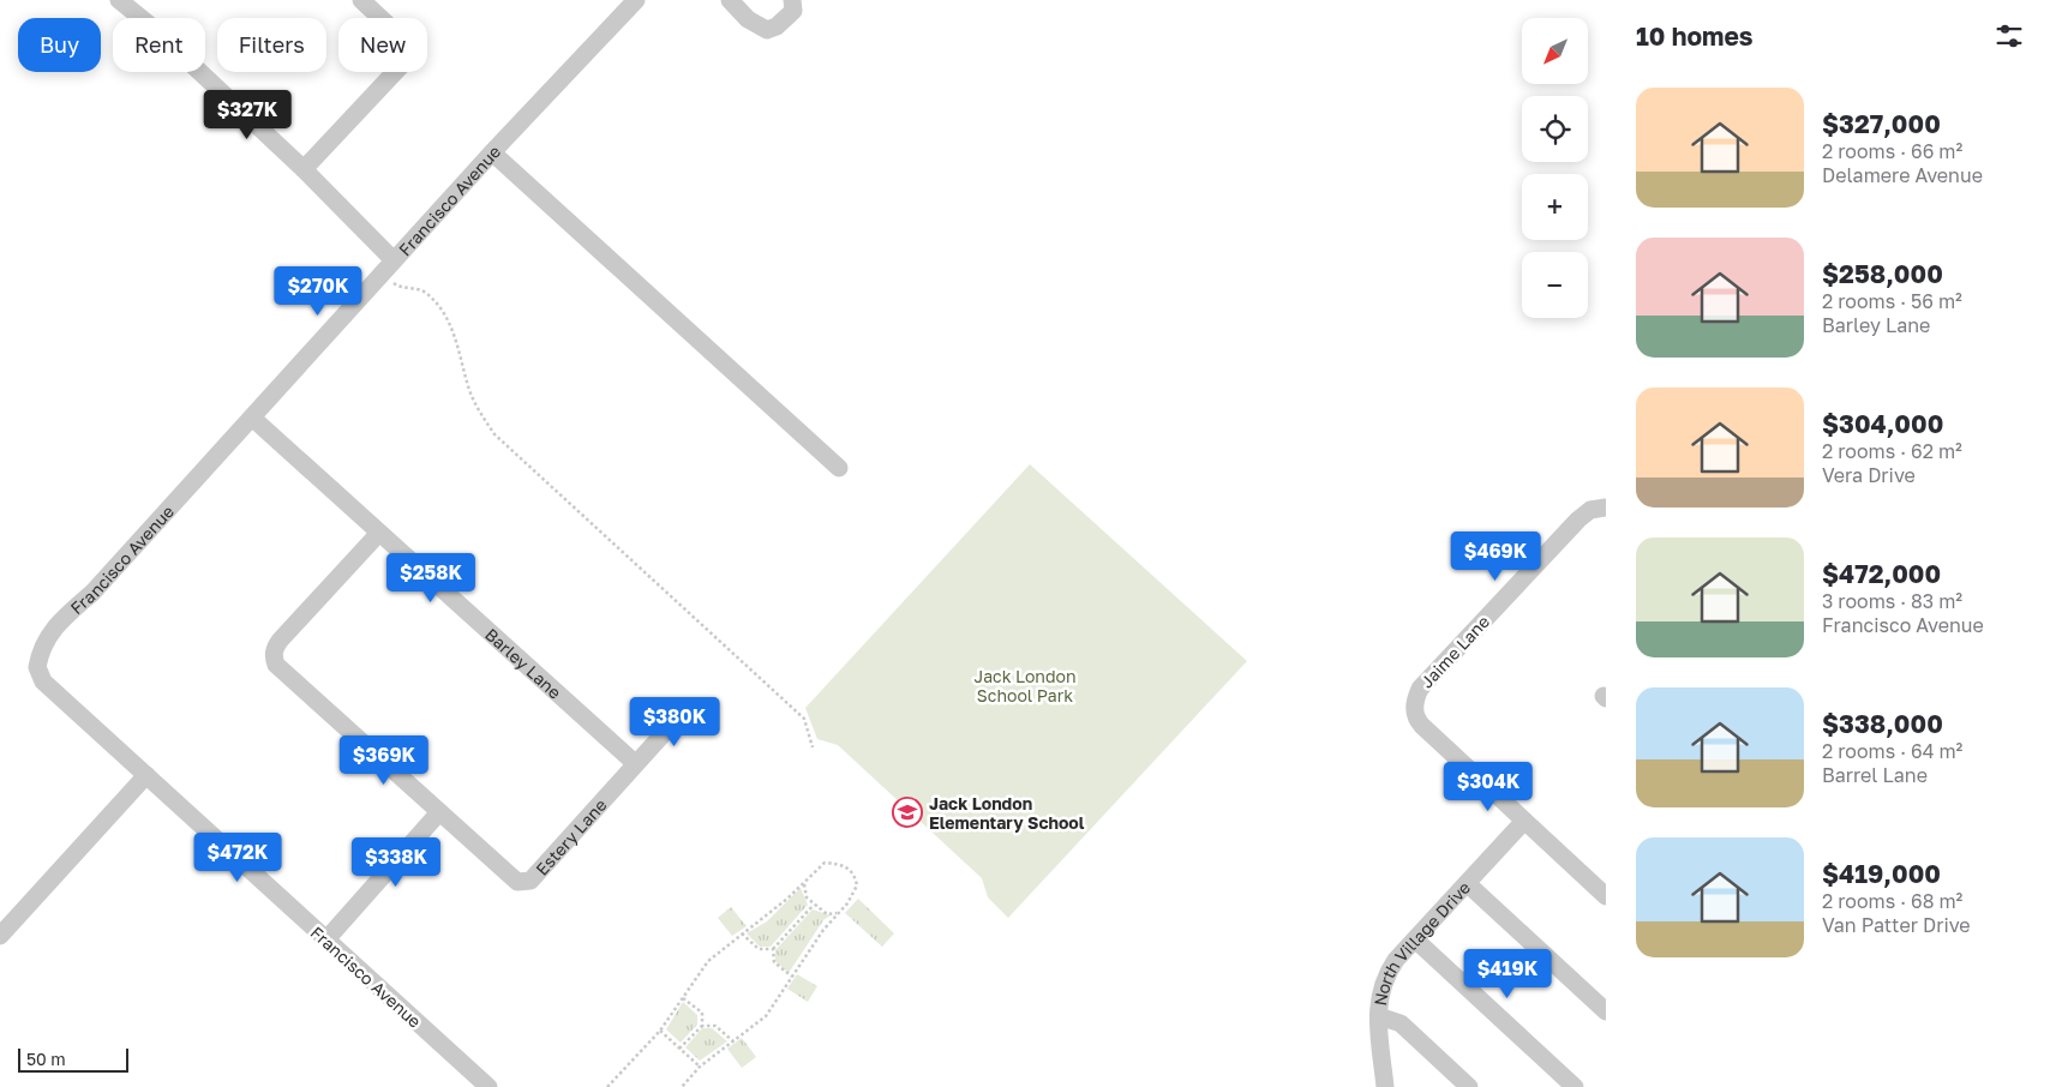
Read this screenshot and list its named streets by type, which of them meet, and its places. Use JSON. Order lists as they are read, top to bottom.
{
  "streets": {
    "street": [
      "Francisco Avenue",
      "Jaime Lane",
      "Barley Lane",
      "Estery Lane",
      "North Village Drive"
    ]
  },
  "crossings": [
    ["Francisco Avenue", "Barley Lane"],
    ["Jaime Lane", "North Village Drive"],
    ["Barley Lane", "Estery Lane"]
  ],
  "parks": ["Jack London School Park"],
  "places": {
    "school or university": ["Jack London Elementary School"]
  },
  "scale_bar": "50 m",
  "north": "bottom left",
  "page": {
    "heading": "10 homes",
    "map_buttons": ["+", "−"],
    "chip": [
      "Buy",
      "Rent",
      "Filters",
      "New"
    ],
    "list": [
      {
        "name": "$327,000",
        "note": "2 rooms · 66 m² · Delamere Avenue"
      },
      {
        "name": "$258,000",
        "note": "2 rooms · 56 m² · Barley Lane"
      },
      {
        "name": "$304,000",
        "note": "2 rooms · 62 m² · Vera Drive"
      },
      {
        "name": "$472,000",
        "note": "3 rooms · 83 m² · Francisco Avenue"
      },
      {
        "name": "$338,000",
        "note": "2 rooms · 64 m² · Barrel Lane"
      },
      {
        "name": "$419,000",
        "note": "2 rooms · 68 m² · Van Patter Drive"
      }
    ],
    "price": [
      "$327K",
      "$270K",
      "$469K",
      "$258K",
      "$380K",
      "$369K",
      "$304K",
      "$472K",
      "$338K",
      "$419K"
    ],
    "scale": "50 m"
  }
}
